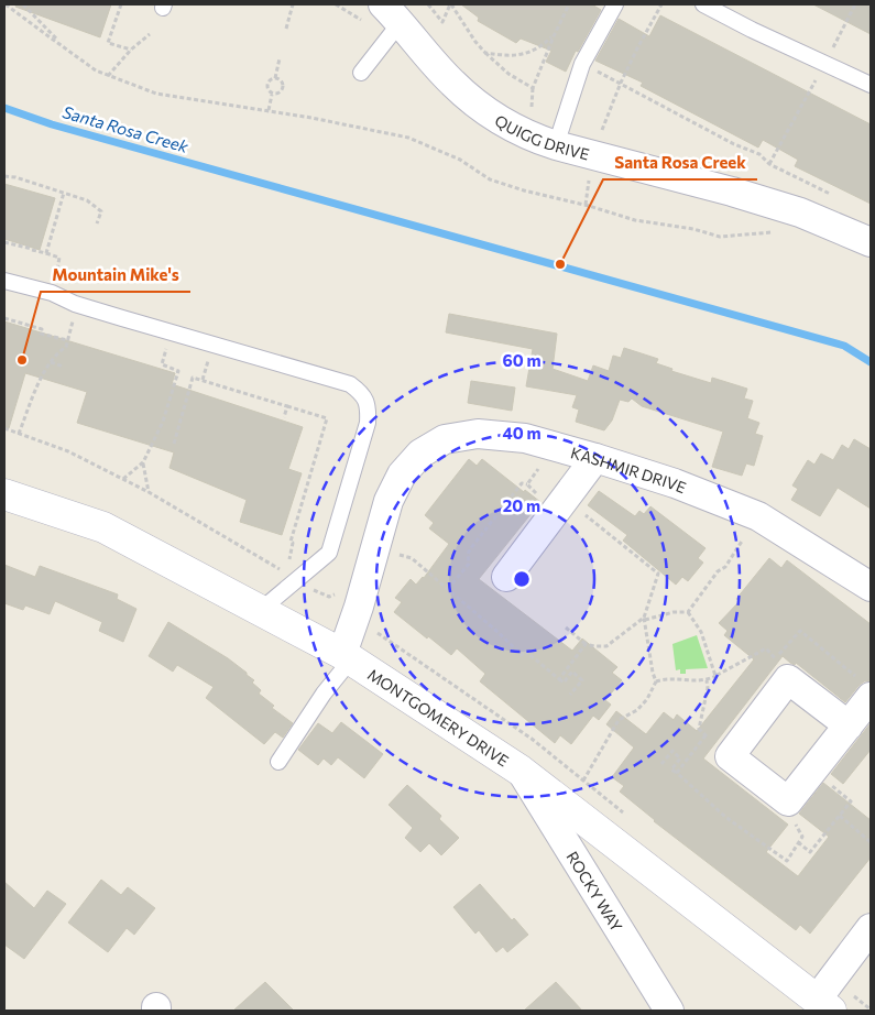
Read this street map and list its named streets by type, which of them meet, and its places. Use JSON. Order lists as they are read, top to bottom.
{
  "streets": {
    "street": [
      "QUIGG DRIVE",
      "KASHMIR DRIVE",
      "MONTGOMERY DRIVE",
      "ROCKY WAY"
    ]
  },
  "crossings": [
    ["KASHMIR DRIVE", "MONTGOMERY DRIVE"],
    ["MONTGOMERY DRIVE", "ROCKY WAY"]
  ],
  "water": ["Santa Rosa Creek"],
  "places": ["Santa Rosa Creek", "Mountain Mike's"],
  "rings": ["60 m", "40 m", "20 m"]
}
